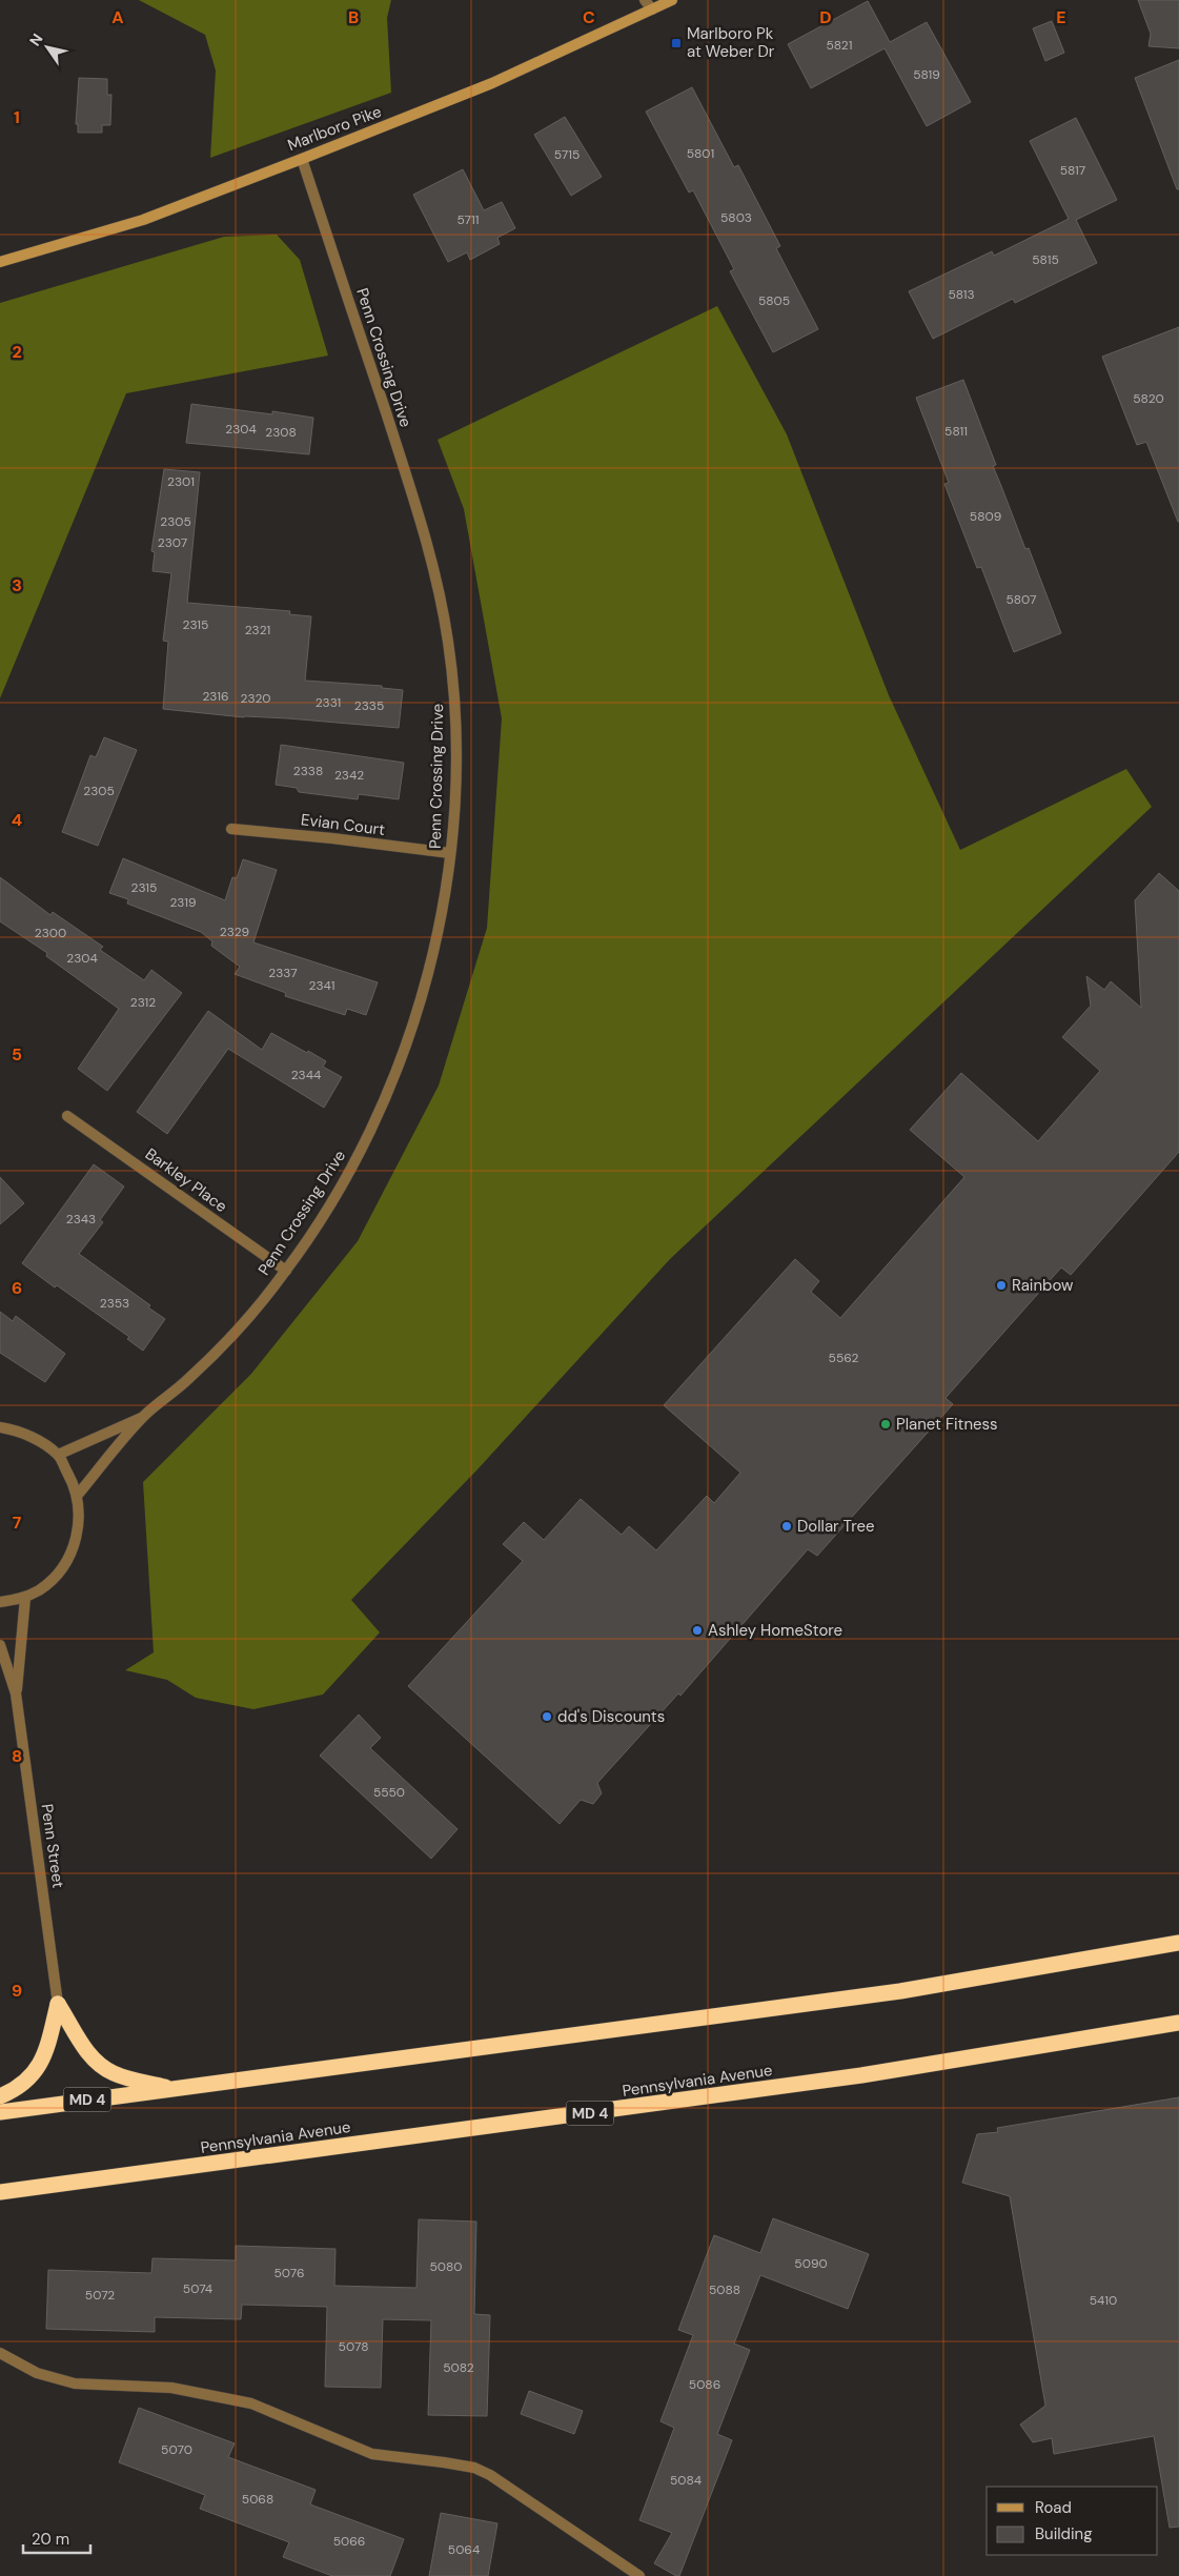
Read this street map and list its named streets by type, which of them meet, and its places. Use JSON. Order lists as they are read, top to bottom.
{
  "streets": {
    "highway": ["Pennsylvania Avenue", "MD 4"],
    "main road": ["Marlboro Pike"],
    "street": [
      "Penn Crossing Drive",
      "Evian Court",
      "Barkley Place",
      "Penn Street"
    ]
  },
  "crossings": [
    ["Marlboro Pike", "Penn Crossing Drive"],
    ["Penn Crossing Drive", "Evian Court"],
    ["Penn Crossing Drive", "Barkley Place"]
  ],
  "places": {
    "transit": ["Marlboro Pk at Weber Dr"],
    "other": [
      "Rainbow",
      "Planet Fitness",
      "Dollar Tree",
      "Ashley HomeStore",
      "dd's Discounts"
    ]
  },
  "house_numbers": [
    "5821",
    "5819",
    "5801",
    "5715",
    "5817",
    "5803",
    "5711",
    "5815",
    "5813",
    "5805",
    "5820",
    "2304",
    "5811",
    "2308",
    "2301",
    "5809",
    "2305",
    "2307",
    "5807",
    "2315",
    "2321",
    "2316",
    "2320",
    "2331",
    "2335",
    "2338",
    "2342",
    "2305",
    "2315",
    "2319",
    "2329",
    "2300",
    "2304",
    "2337",
    "2341",
    "2312",
    "2344",
    "2343",
    "2353",
    "5562",
    "5550",
    "5090",
    "5080",
    "5076",
    "5074",
    "5088",
    "5072",
    "5410",
    "5078",
    "5082",
    "5086",
    "5070",
    "5084",
    "5068",
    "5066",
    "5064"
  ],
  "legend": ["Road", "Building"],
  "scale_bar": "20 m",
  "north": "top left",
  "grid": {
    "columns": [
      "A",
      "B",
      "C",
      "D",
      "E"
    ],
    "rows": [
      "1",
      "2",
      "3",
      "4",
      "5",
      "6",
      "7",
      "8",
      "9"
    ]
  }
}
